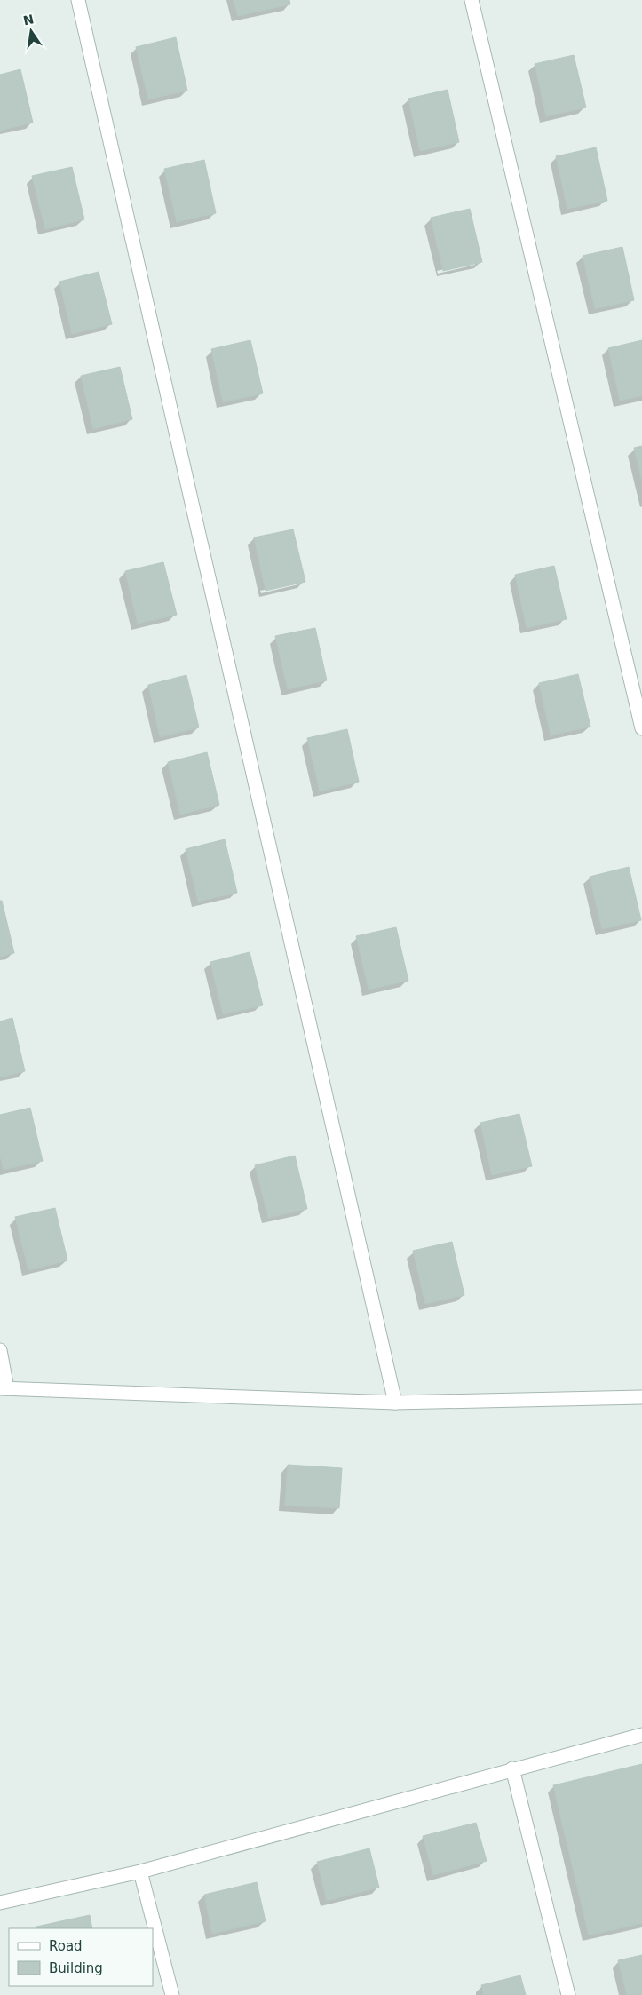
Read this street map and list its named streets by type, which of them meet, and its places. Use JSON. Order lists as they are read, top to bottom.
{
  "legend": ["Road", "Building"],
  "north": "top"
}
